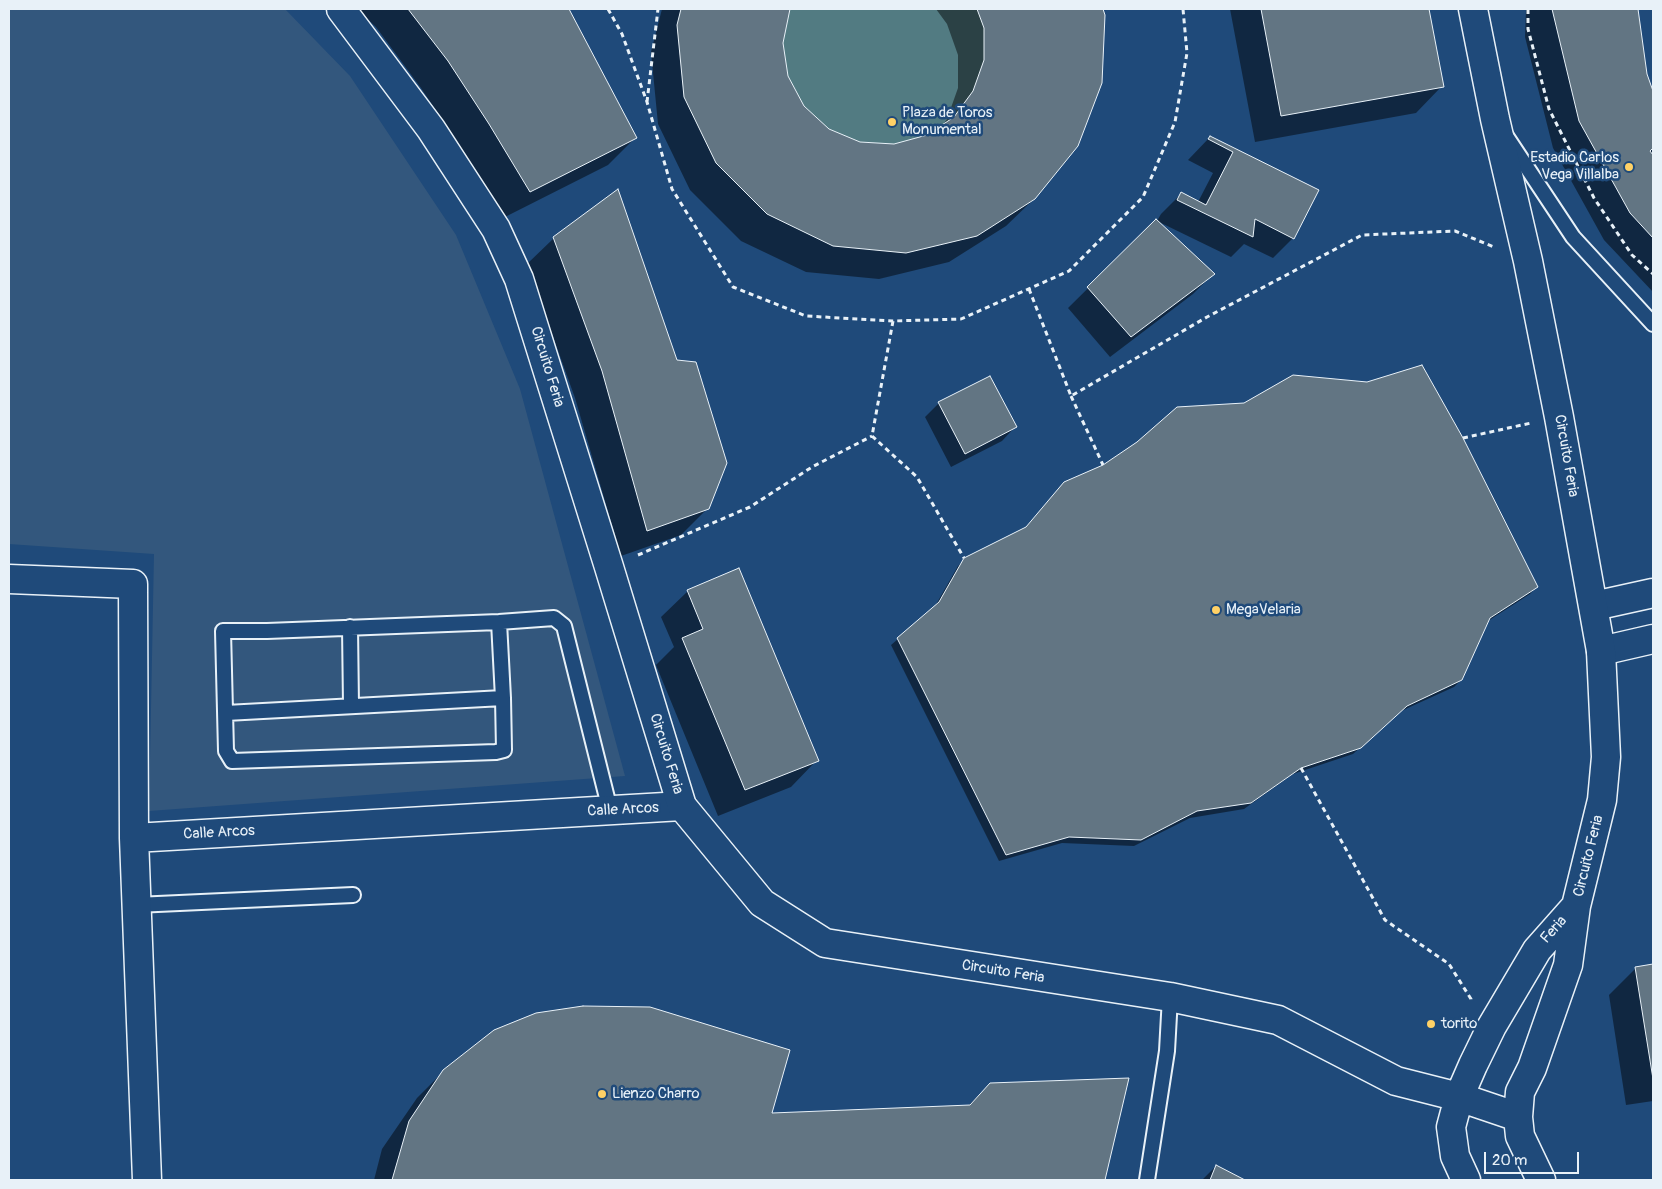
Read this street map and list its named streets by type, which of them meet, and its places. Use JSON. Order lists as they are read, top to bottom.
{
  "streets": {
    "street": ["Circuito Feria", "Calle Arcos", "Feria"]
  },
  "crossings": [
    ["Circuito Feria", "Calle Arcos"],
    ["Circuito Feria", "Feria"]
  ],
  "places": [
    "Plaza de Toros Monumental",
    "Estadio Carlos Vega Villalba",
    "MegaVelaria",
    "torito",
    "Lienzo Charro"
  ],
  "scale_bar": "20 m"
}
